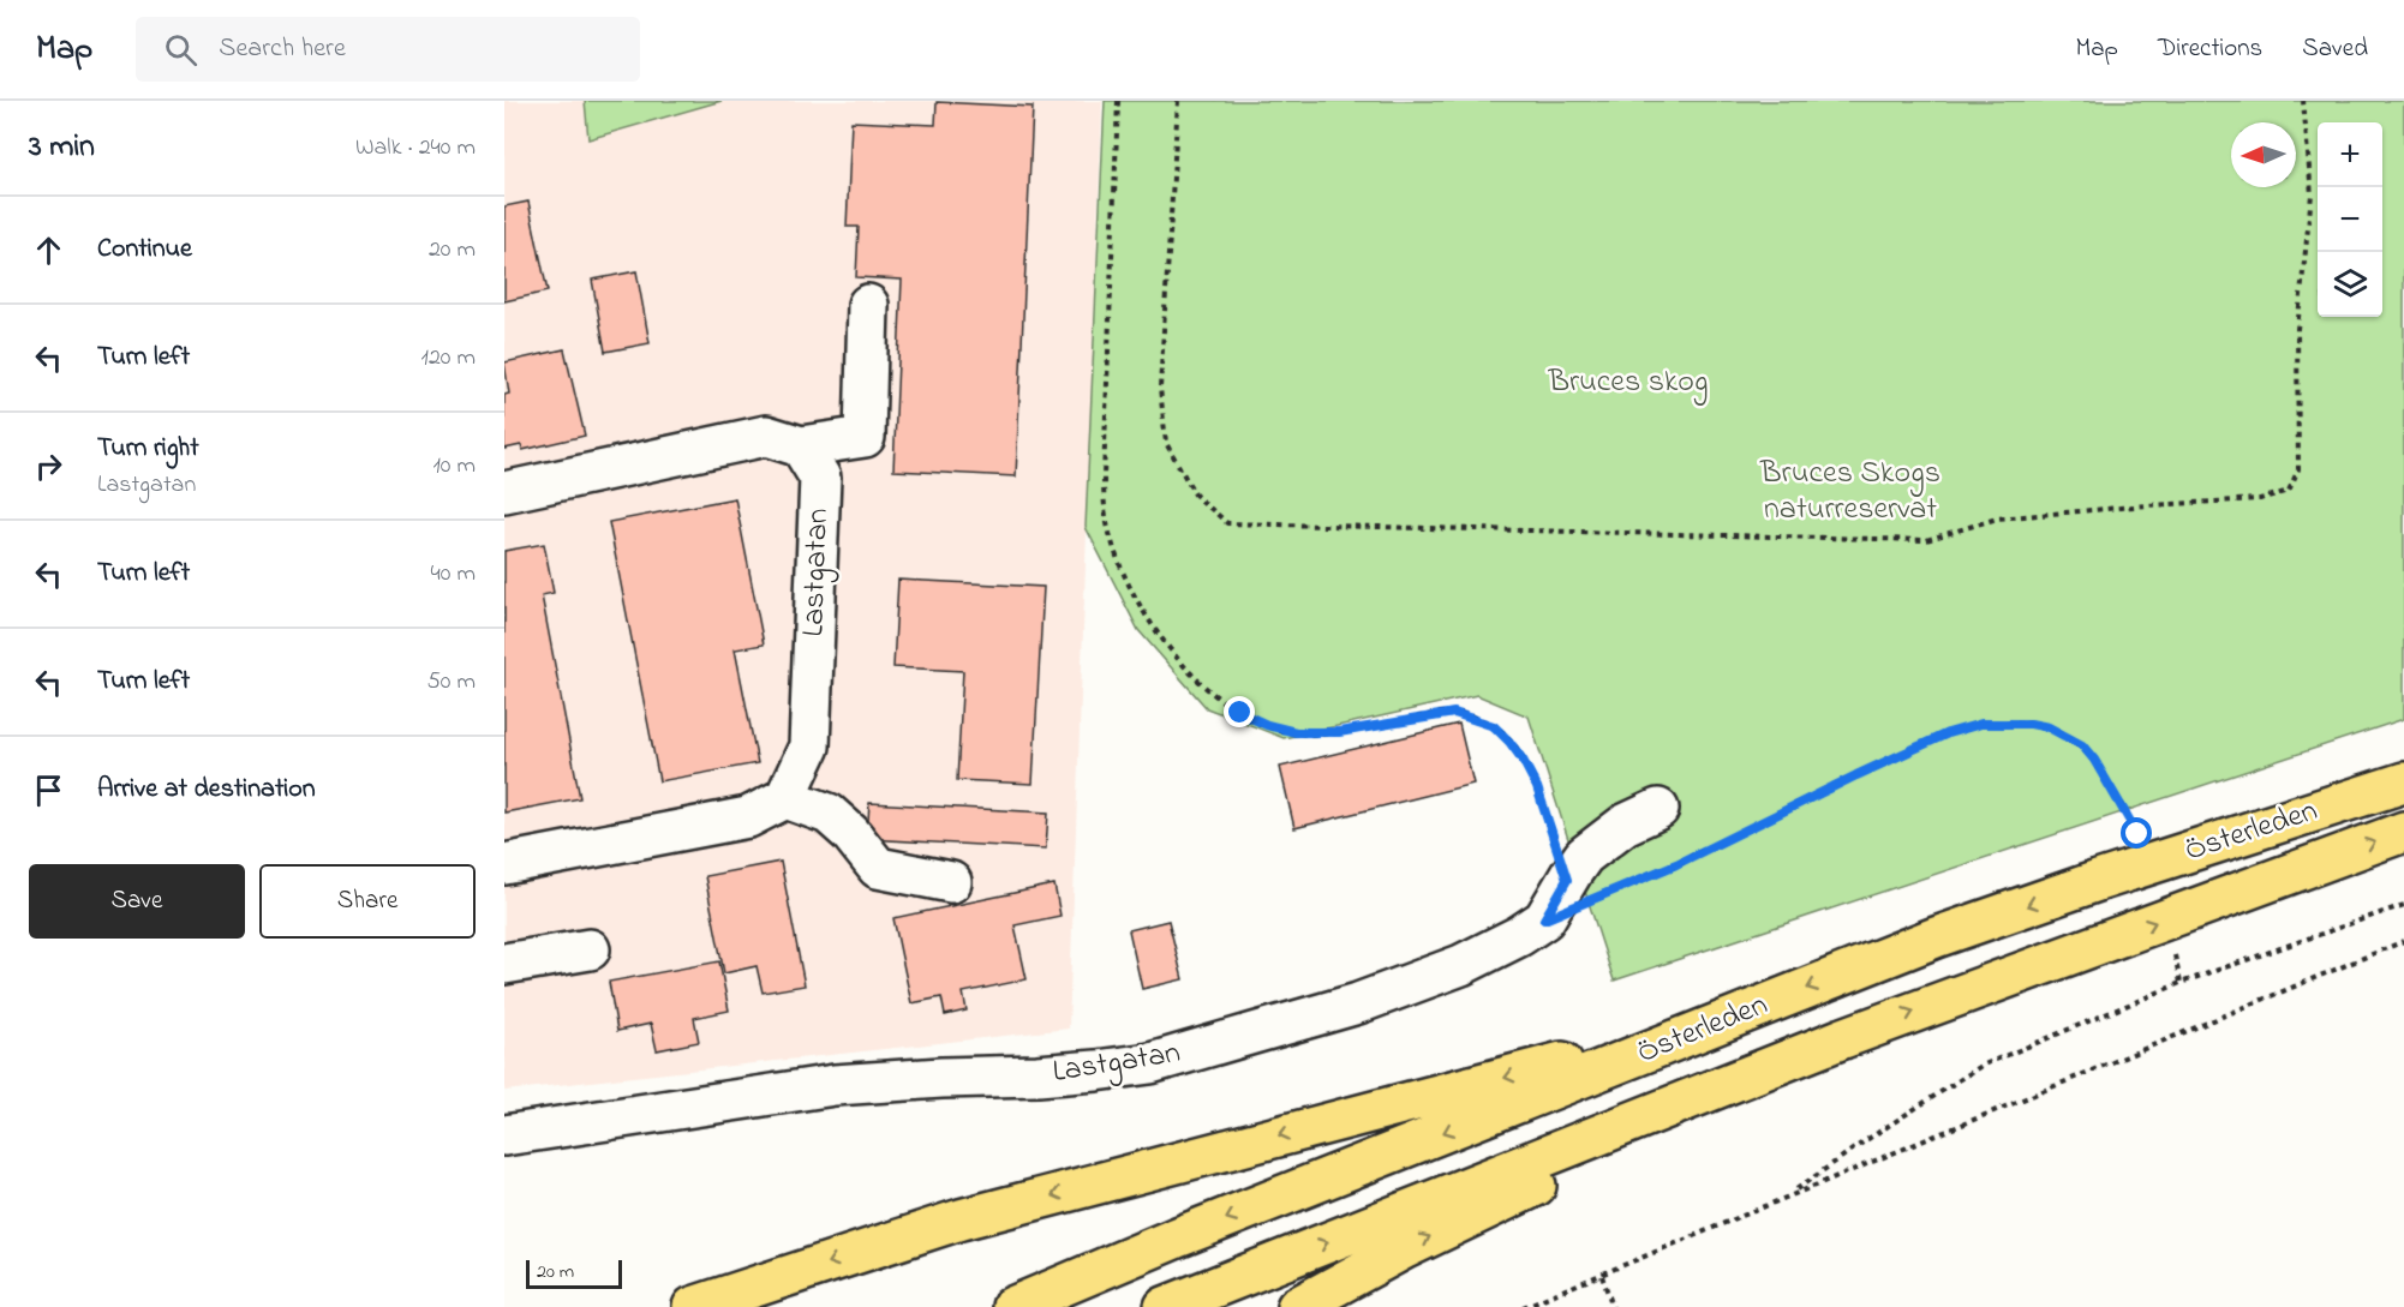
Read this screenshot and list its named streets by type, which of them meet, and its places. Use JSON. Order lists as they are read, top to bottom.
{
  "streets": {
    "main road": ["Österleden"],
    "street": ["Lastgatan"]
  },
  "parks": ["Bruces skog", "Bruces Skogs naturreservat"],
  "scale_bar": "20 m",
  "north": "left",
  "page": {
    "header": "Map",
    "search": "Search here",
    "nav": ["Map", "Directions", "Saved"],
    "heading": ["3 min", "Walk · 240 m"],
    "map_buttons": ["+", "−"],
    "list": [
      ["Continue", "20 m"],
      ["Turn left", "120 m"],
      ["Turn right", "Lastgatan", "10 m"],
      ["Turn left", "40 m"],
      ["Turn left", "50 m"],
      "Arrive at destination"
    ],
    "buttons": ["Save", "Share"],
    "scale": "20 m"
  }
}
